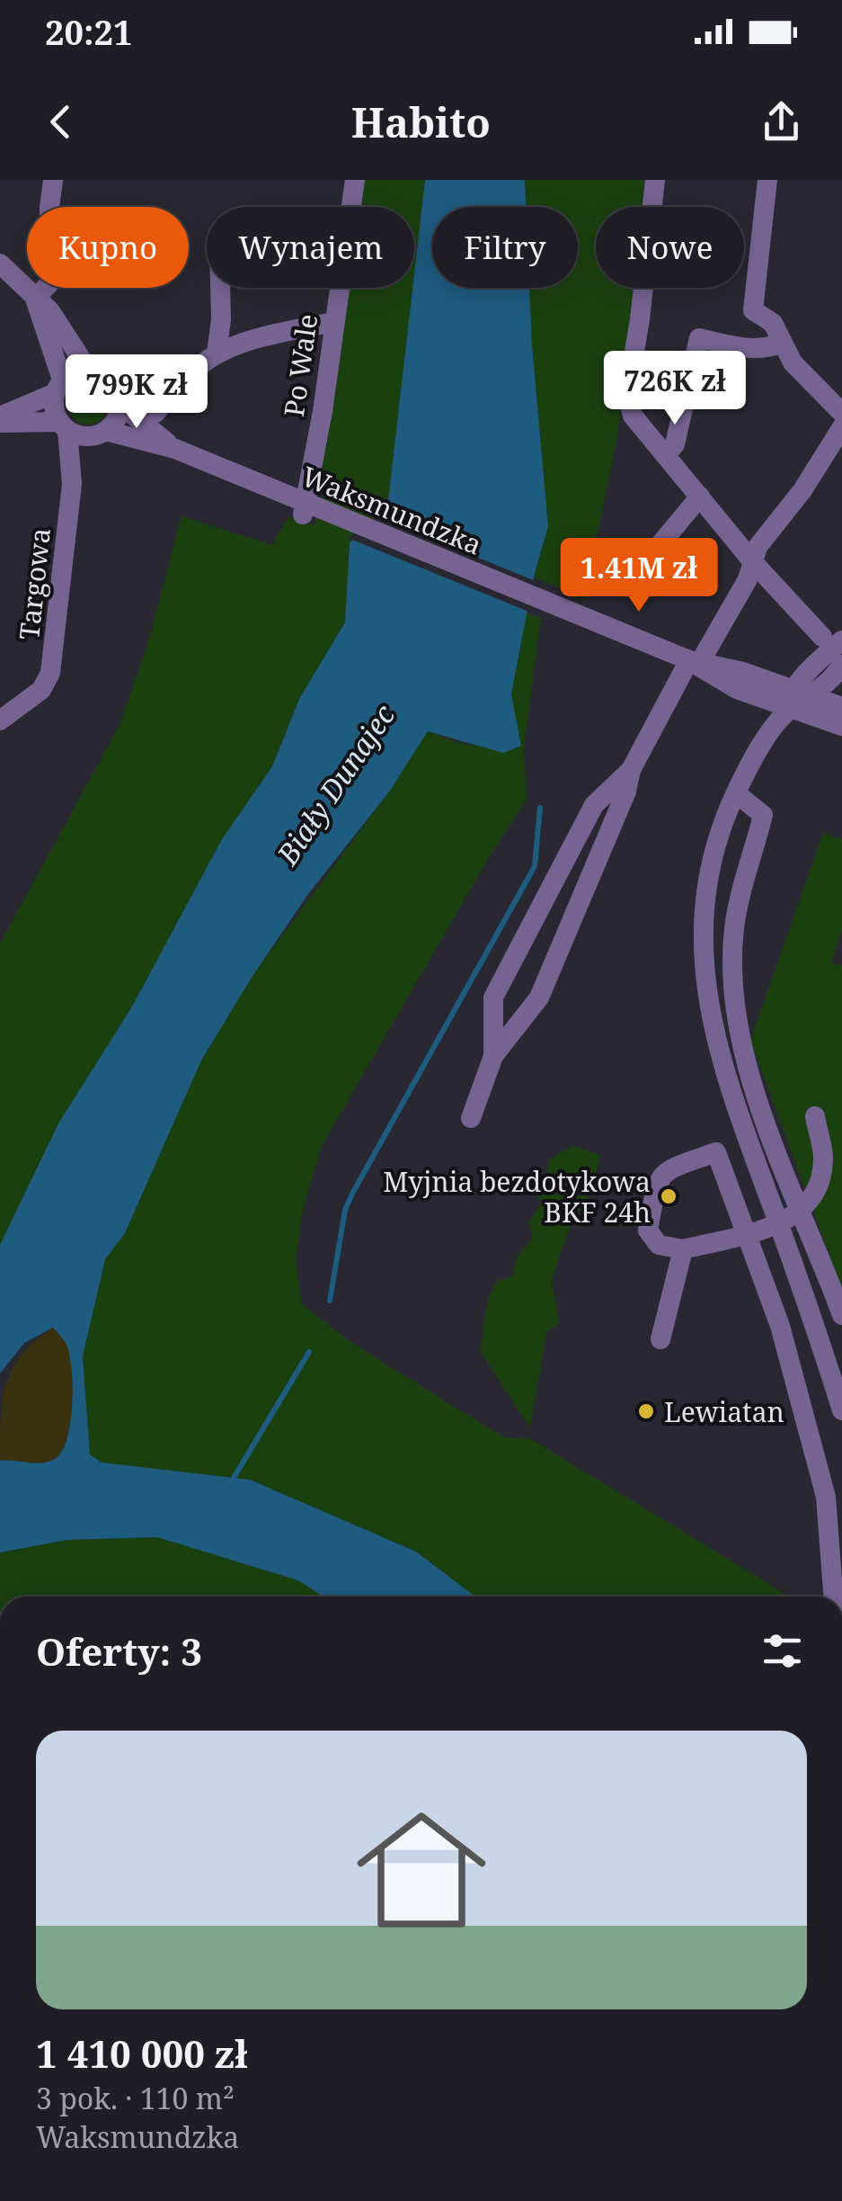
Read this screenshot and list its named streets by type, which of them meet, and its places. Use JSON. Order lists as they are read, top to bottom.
{
  "streets": {
    "street": ["Po Wale", "Waksmundzka", "Targowa"]
  },
  "crossings": [
    ["Po Wale", "Waksmundzka"],
    ["Waksmundzka", "Targowa"]
  ],
  "water": ["Biały Dunajec"],
  "places": ["Myjnia bezdotykowa BKF 24h", "Lewiatan"],
  "page": {
    "status": "20:21",
    "header": "Habito",
    "chip": [
      "Kupno",
      "Wynajem",
      "Filtry",
      "Nowe"
    ],
    "price": ["726K zł", "799K zł", "1.41M zł"],
    "heading": "Oferty: 3",
    "list": [
      {
        "name": "1 410 000 zł",
        "note": "3 pok. · 110 m² · Waksmundzka"
      }
    ]
  }
}
